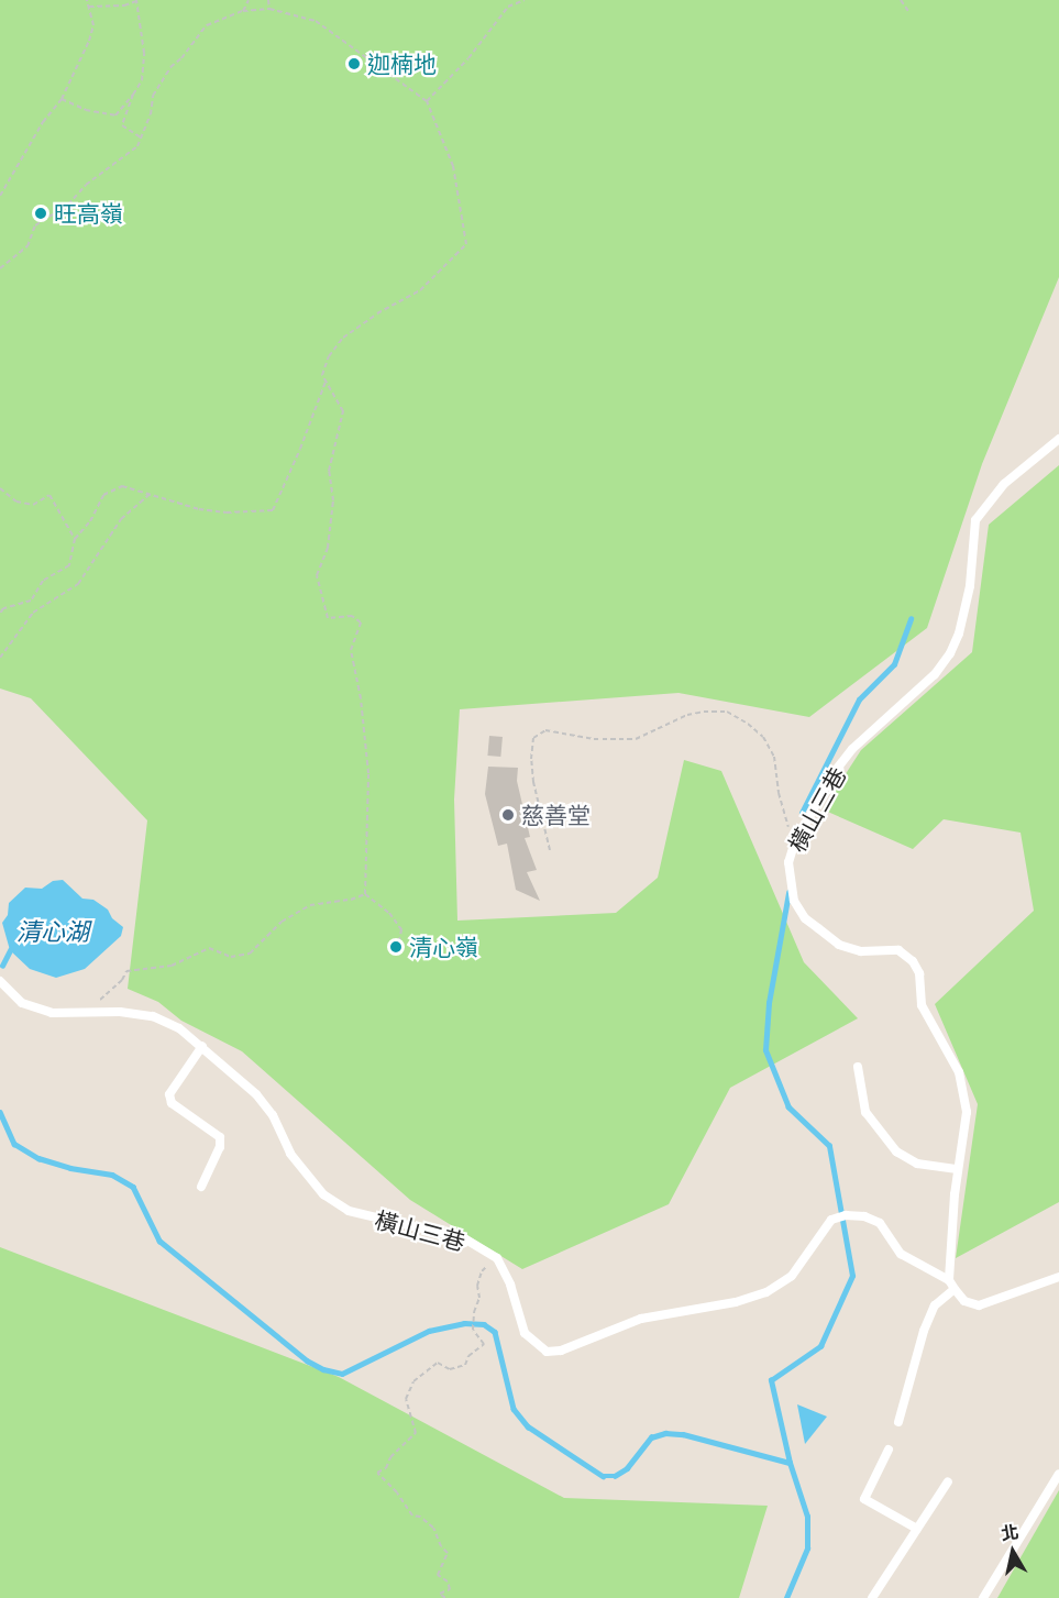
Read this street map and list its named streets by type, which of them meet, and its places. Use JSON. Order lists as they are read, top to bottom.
{
  "streets": {
    "lane": ["橫山三巷"]
  },
  "water": ["清心湖"],
  "places": [
    "迦楠地",
    "旺高嶺",
    "慈善堂",
    "清心嶺"
  ],
  "north": "top"
}
